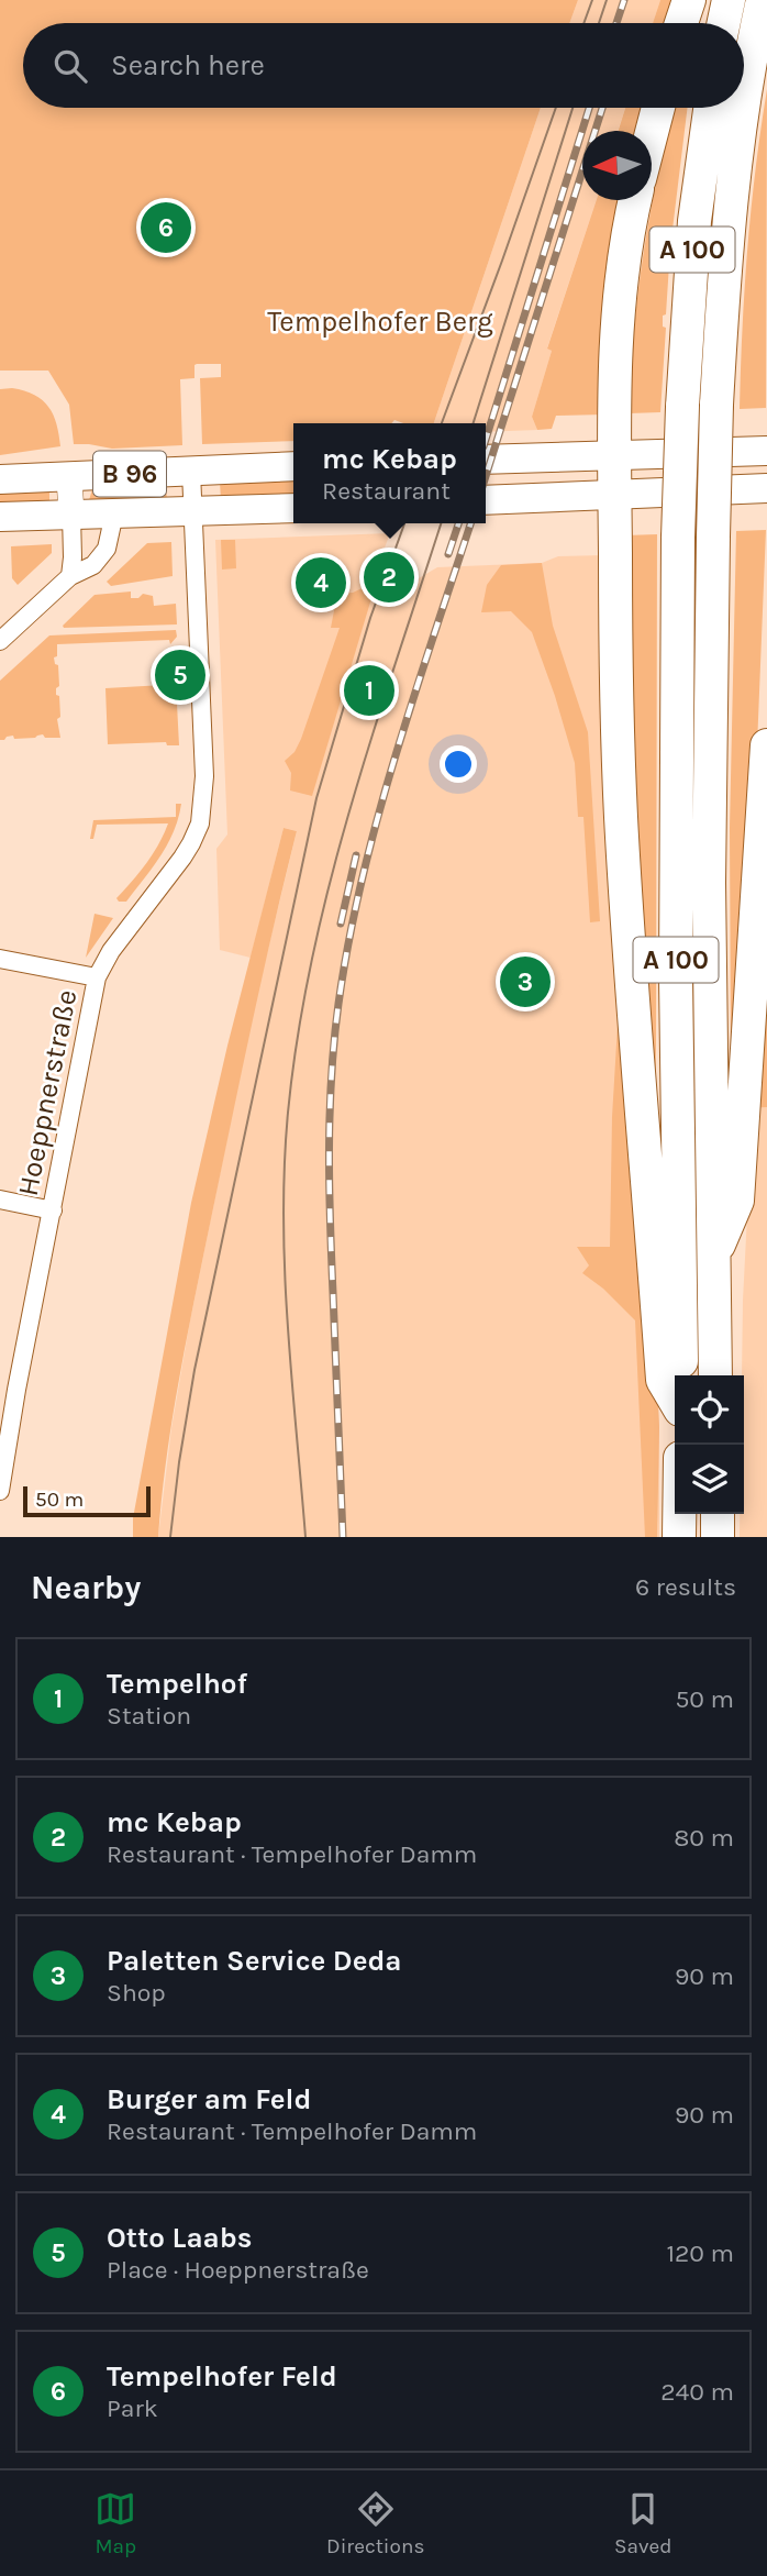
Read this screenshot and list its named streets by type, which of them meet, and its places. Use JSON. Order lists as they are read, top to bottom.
{
  "streets": {
    "highway": ["A 100"],
    "main road": ["B 96"],
    "street": ["Hoeppnerstraße"]
  },
  "crossings": [
    ["B 96", "Hoeppnerstraße"]
  ],
  "parks": ["Tempelhofer Berg"],
  "scale_bar": "50 m",
  "north": "left",
  "page": {
    "search": "Search here",
    "pins": [
      "6",
      "2",
      "4",
      "5",
      "1",
      "3"
    ],
    "popup": ["mc Kebap", "Restaurant"],
    "scale": "50 m",
    "heading": ["Nearby", "6 results"],
    "list": [
      {
        "mark": "1",
        "name": "Tempelhof",
        "note": "Station",
        "value": "50 m"
      },
      {
        "mark": "2",
        "name": "mc Kebap",
        "note": "Restaurant · Tempelhofer Damm",
        "value": "80 m"
      },
      {
        "mark": "3",
        "name": "Paletten Service Deda",
        "note": "Shop",
        "value": "90 m"
      },
      {
        "mark": "4",
        "name": "Burger am Feld",
        "note": "Restaurant · Tempelhofer Damm",
        "value": "90 m"
      },
      {
        "mark": "5",
        "name": "Otto Laabs",
        "note": "Place · Hoeppnerstraße",
        "value": "120 m"
      },
      {
        "mark": "6",
        "name": "Tempelhofer Feld",
        "note": "Park",
        "value": "240 m"
      }
    ],
    "nav": ["Map", "Directions", "Saved"]
  }
}
